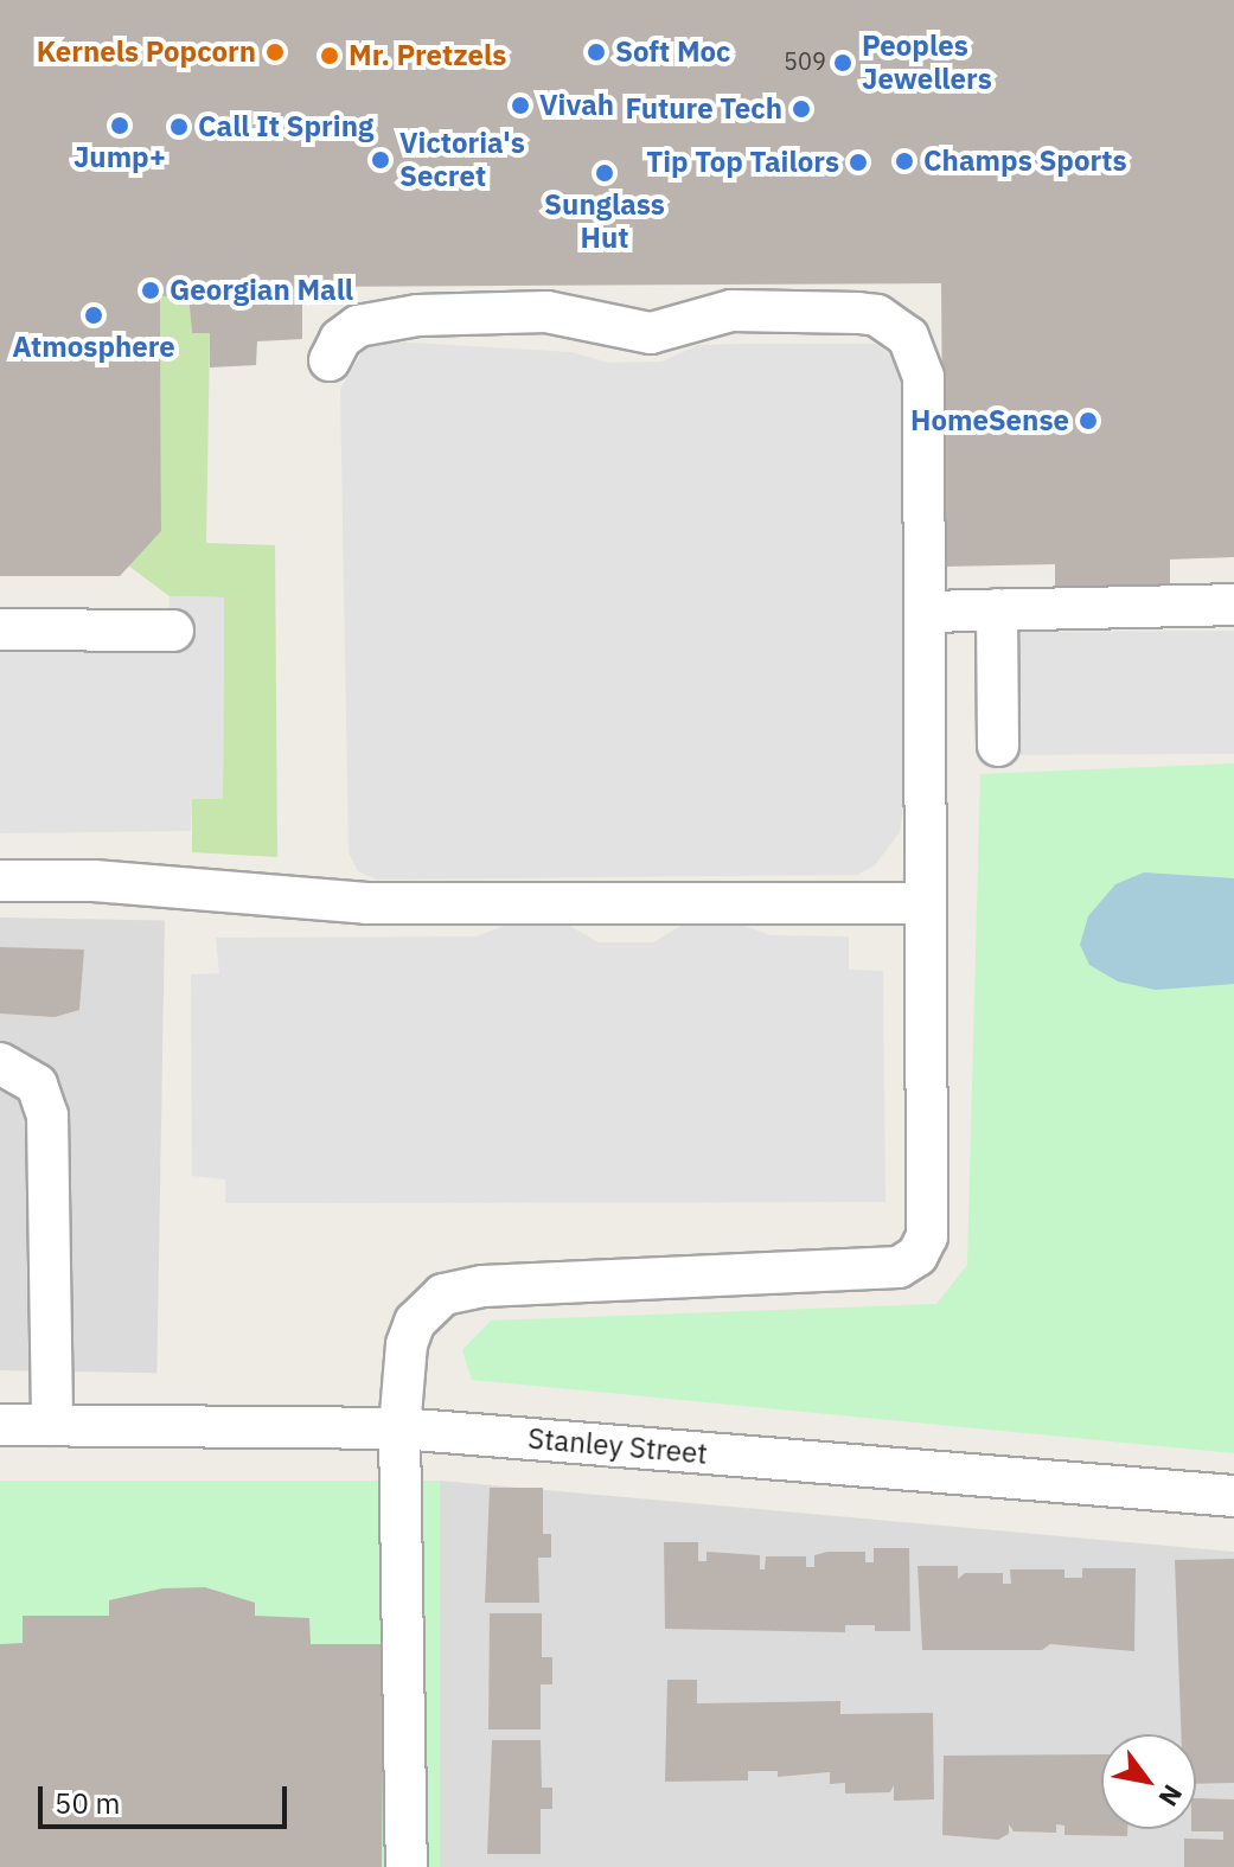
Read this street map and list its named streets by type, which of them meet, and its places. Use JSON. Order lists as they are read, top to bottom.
{
  "streets": {
    "street": ["Stanley Street"]
  },
  "places": [
    "Kernels Popcorn",
    "Soft Moc",
    "Mr. Pretzels",
    "Peoples Jewellers",
    "Vivah",
    "Future Tech",
    "Jump+",
    "Call It Spring",
    "Victoria's Secret",
    "Champs Sports",
    "Tip Top Tailors",
    "Sunglass Hut",
    "Georgian Mall",
    "Atmosphere",
    "HomeSense"
  ],
  "house_numbers": ["509"],
  "scale_bar": "50 m",
  "north": "bottom right"
}
